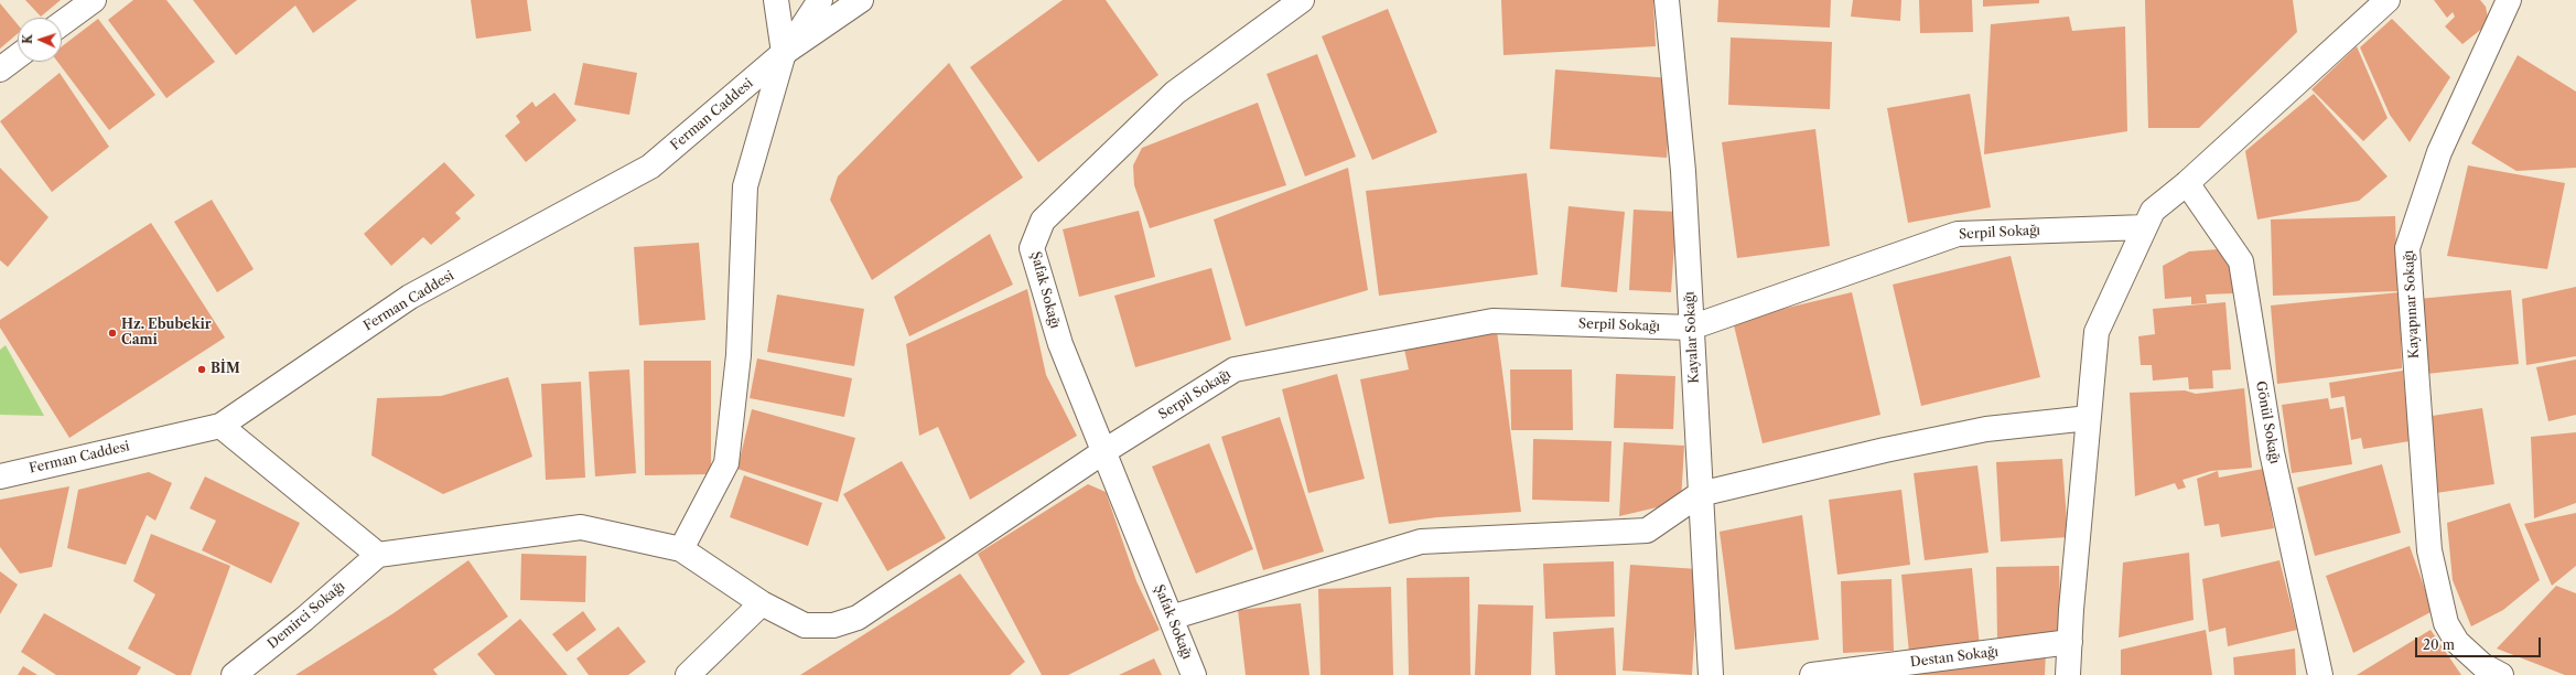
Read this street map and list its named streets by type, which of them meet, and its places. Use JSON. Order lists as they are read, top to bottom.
{
  "streets": {
    "street": [
      "Ferman Caddesi",
      "Serpil Sokağı",
      "Şafak Sokağı",
      "Kayapınar Sokağı",
      "Kayalar Sokağı",
      "Gönül Sokağı",
      "Demirci Sokağı",
      "Destan Sokağı"
    ]
  },
  "crossings": [
    ["Serpil Sokağı", "Şafak Sokağı"],
    ["Serpil Sokağı", "Kayalar Sokağı"]
  ],
  "places": ["Hz. Ebubekir Cami", "BİM"],
  "scale_bar": "20 m",
  "north": "left"
}
